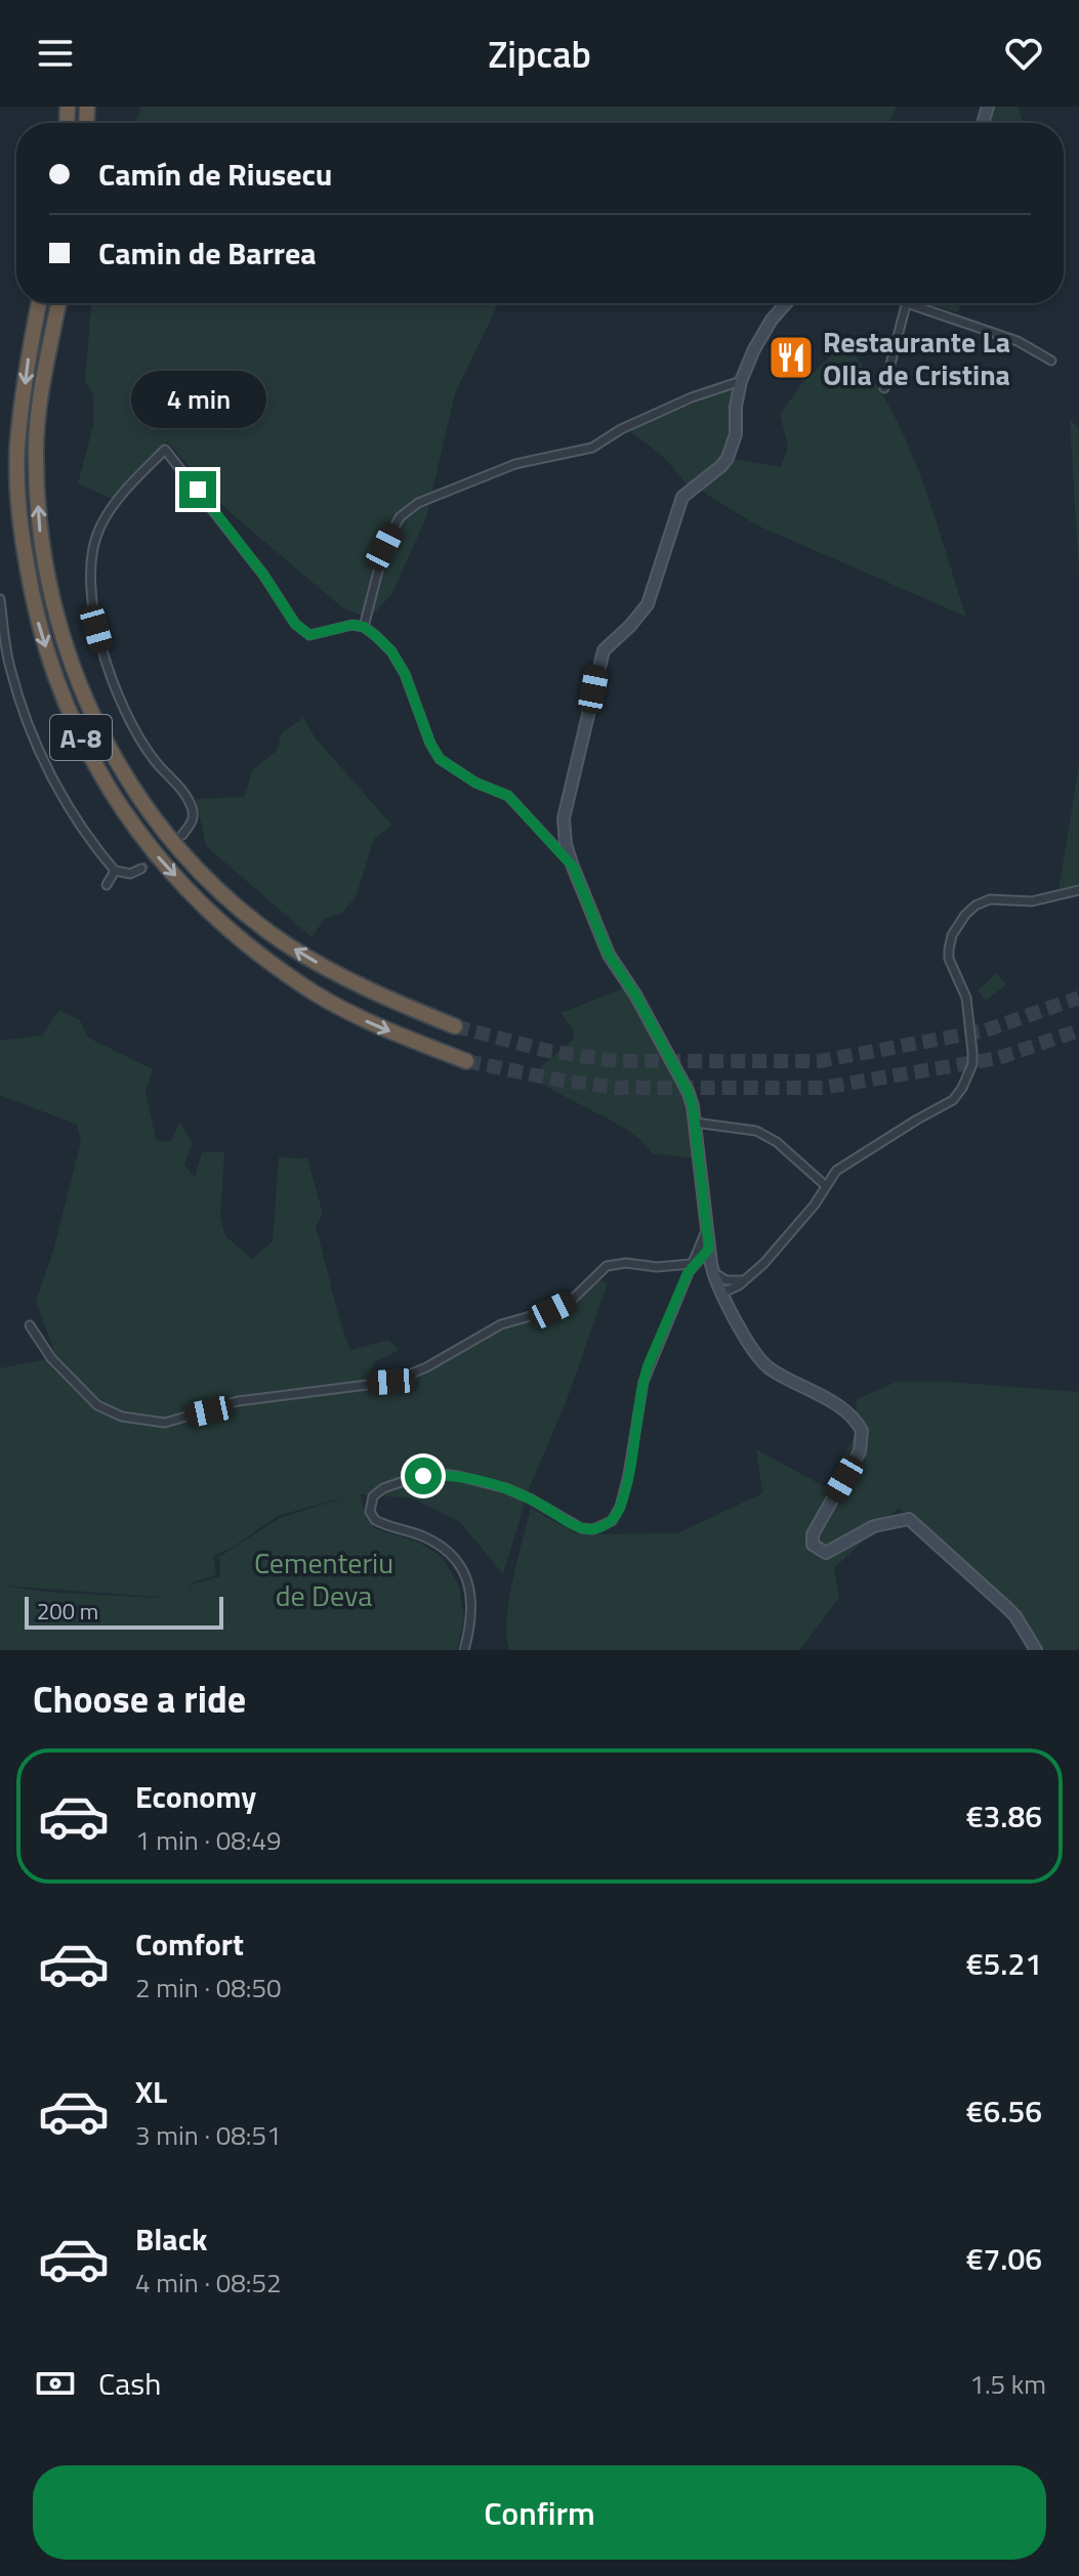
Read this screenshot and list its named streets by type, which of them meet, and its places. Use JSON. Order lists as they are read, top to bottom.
{
  "streets": {
    "highway": ["A-8"]
  },
  "parks": ["Cementeriu de Deva"],
  "places": {
    "restaurant": ["Restaurante La Olla de Cristina"]
  },
  "scale_bar": "200 m",
  "page": {
    "header": "Zipcab",
    "banner": ["Camín de Riusecu", "Camin de Barrea"],
    "bubble": "4 min",
    "scale": "200 m",
    "heading": "Choose a ride",
    "list": [
      {
        "name": "Economy",
        "note": "1 min · 08:49",
        "value": "€3.86"
      },
      {
        "name": "Comfort",
        "note": "2 min · 08:50",
        "value": "€5.21"
      },
      {
        "name": "XL",
        "note": "3 min · 08:51",
        "value": "€6.56"
      },
      {
        "name": "Black",
        "note": "4 min · 08:52",
        "value": "€7.06"
      }
    ],
    "pay": ["Cash", "1.5 km"],
    "buttons": "Confirm"
  }
}
